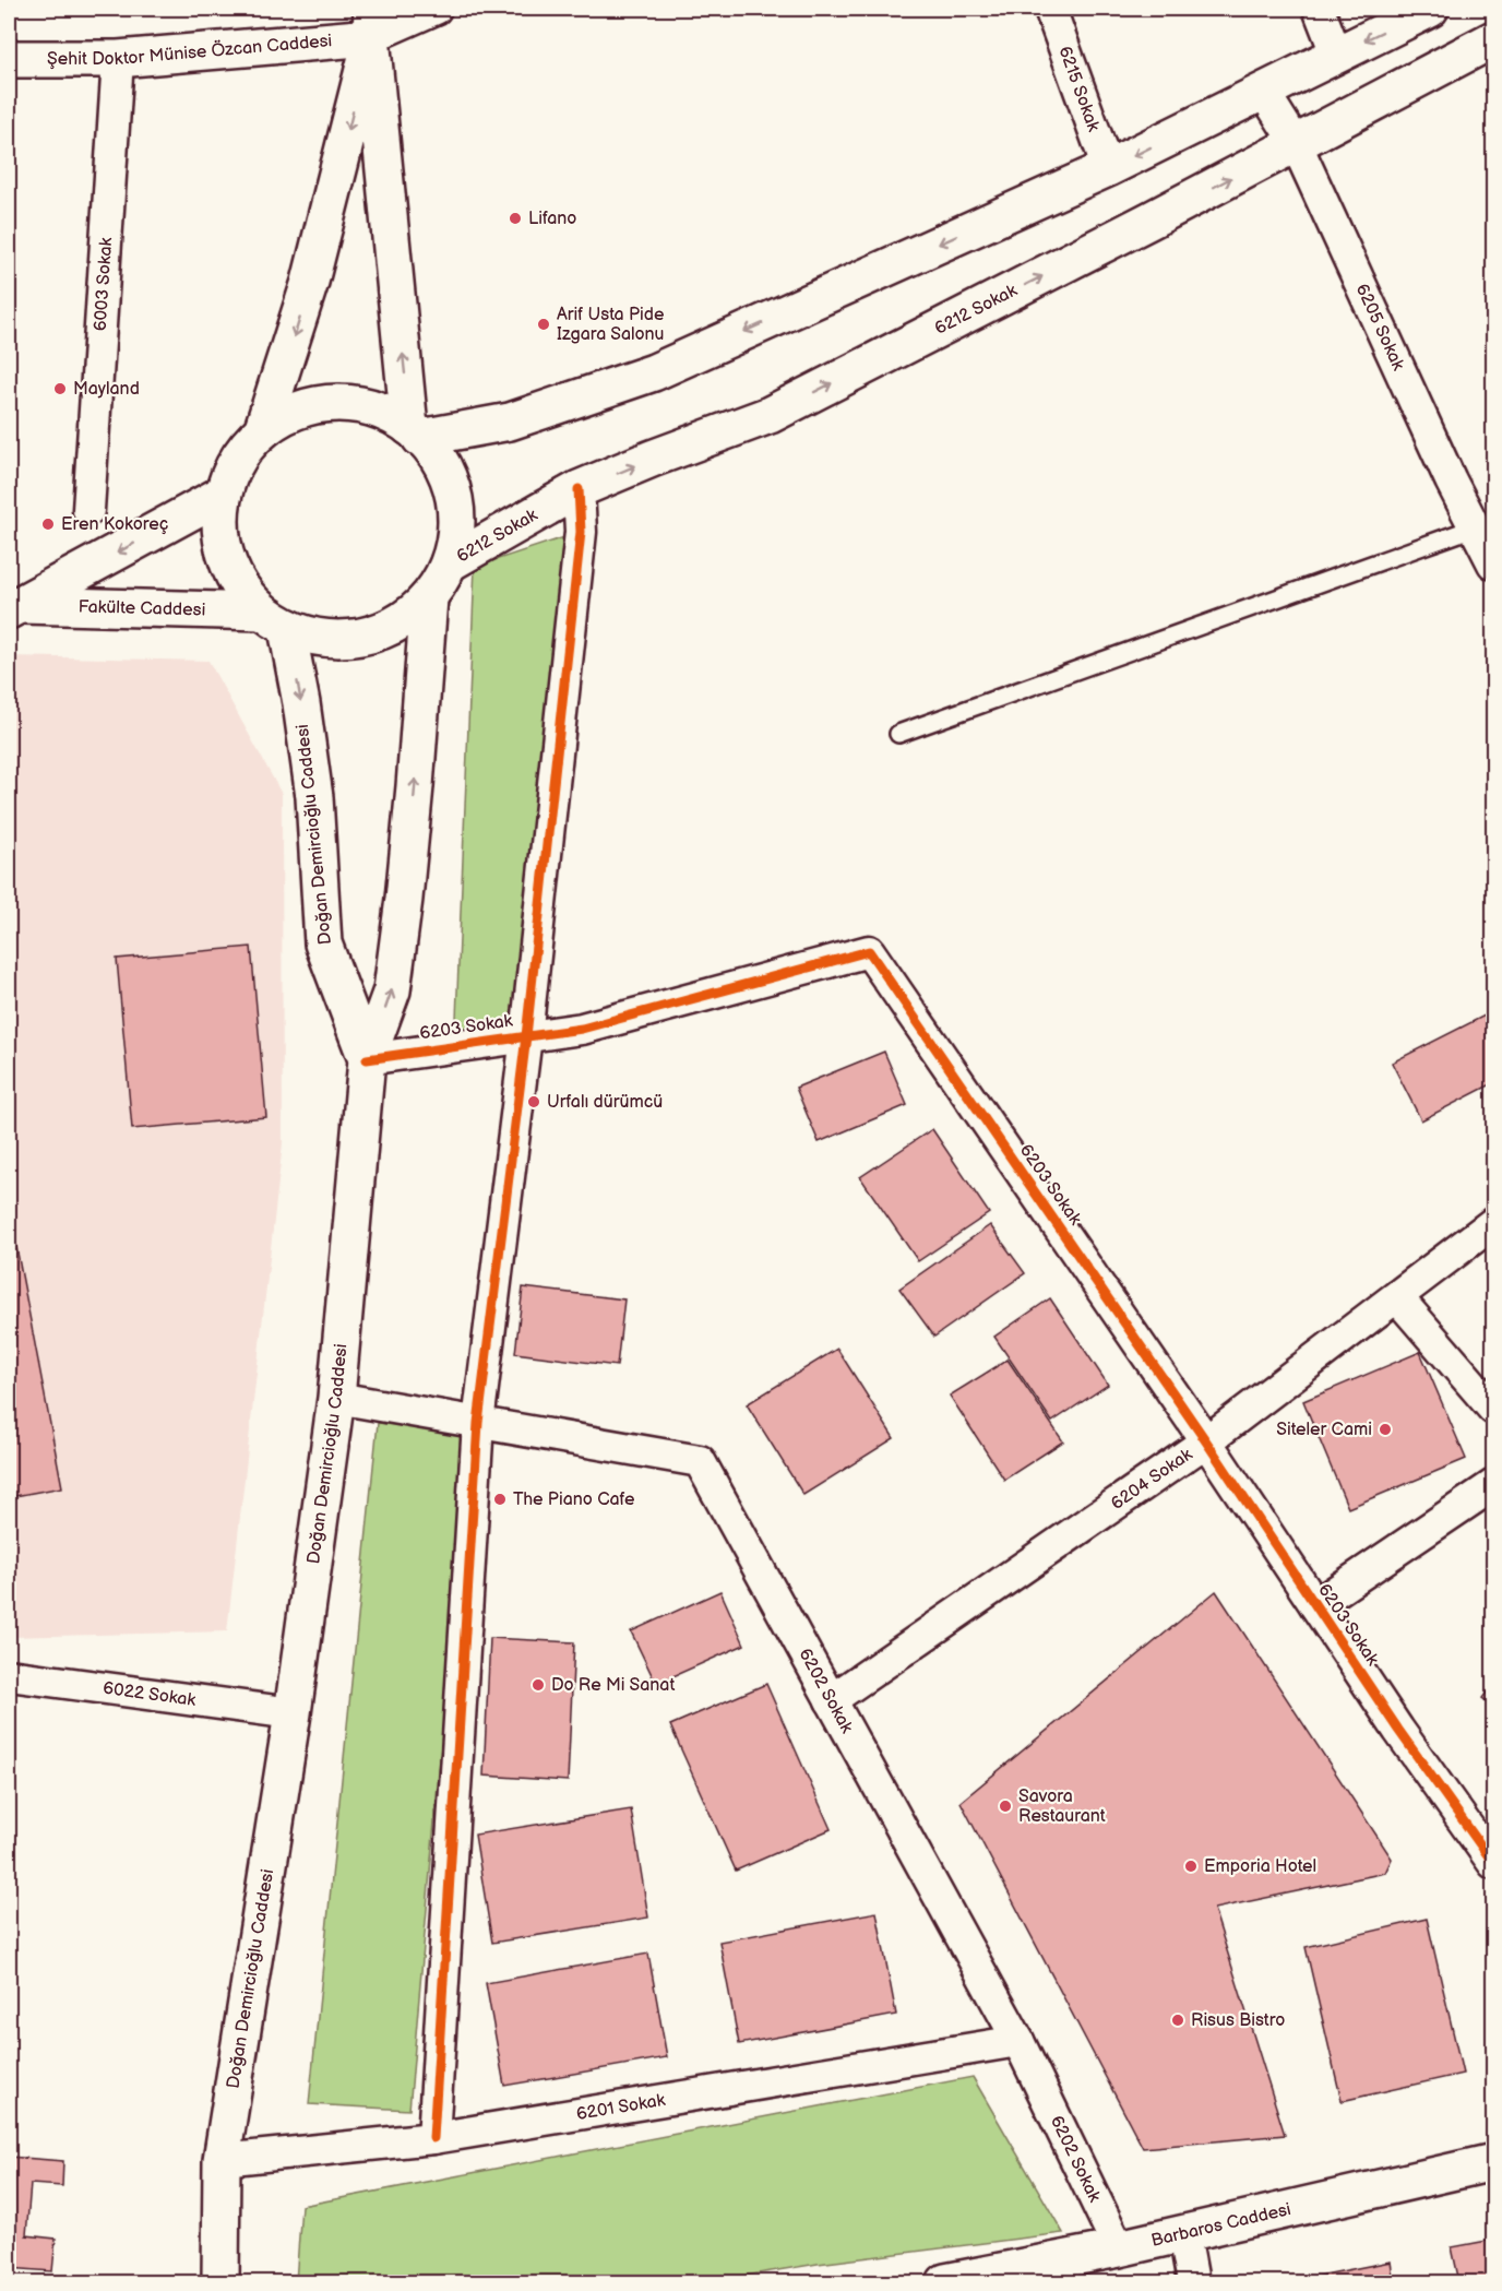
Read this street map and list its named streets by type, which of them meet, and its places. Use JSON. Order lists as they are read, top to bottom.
{
  "streets": {
    "street": [
      "Şehit Doktor Münise Özcan Caddesi",
      "6215 Sokak",
      "6003 Sokak",
      "6212 Sokak",
      "6205 Sokak",
      "Fakülte Caddesi",
      "Doğan Demircioğlu Caddesi",
      "6203 Sokak",
      "6204 Sokak",
      "6202 Sokak",
      "6022 Sokak",
      "6201 Sokak",
      "Barbaros Caddesi"
    ]
  },
  "crossings": [
    ["Şehit Doktor Münise Özcan Caddesi", "6003 Sokak"],
    ["6212 Sokak", "6205 Sokak"],
    ["Fakülte Caddesi", "Doğan Demircioğlu Caddesi"],
    ["Doğan Demircioğlu Caddesi", "6203 Sokak"],
    ["Doğan Demircioğlu Caddesi", "6202 Sokak"],
    ["Doğan Demircioğlu Caddesi", "6022 Sokak"],
    ["Doğan Demircioğlu Caddesi", "6201 Sokak"],
    ["6203 Sokak", "6204 Sokak"],
    ["6204 Sokak", "6202 Sokak"],
    ["6202 Sokak", "6201 Sokak"],
    ["6202 Sokak", "Barbaros Caddesi"]
  ],
  "one_way": ["Fakülte Caddesi"],
  "places": [
    "Lifano",
    "Arif Usta Pide Izgara Salonu",
    "Mayland",
    "Eren Kokoreç",
    "Urfalı dürümcü",
    "Siteler Cami",
    "The Piano Cafe",
    "Do Re Mi Sanat",
    "Savora Restaurant",
    "Emporia Hotel",
    "Risus Bistro"
  ]
}
